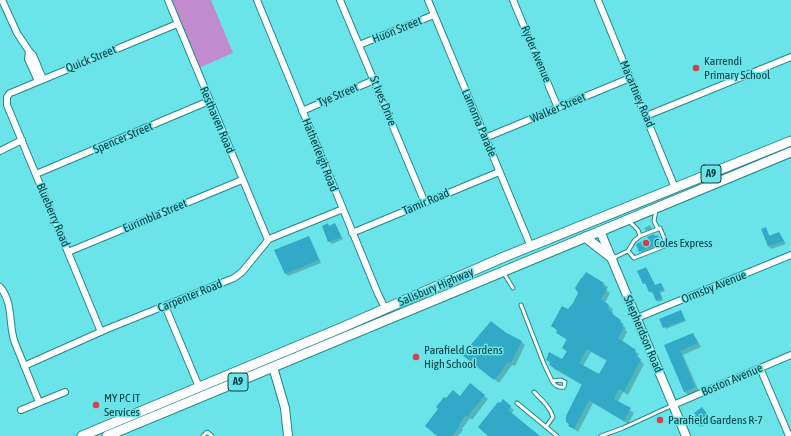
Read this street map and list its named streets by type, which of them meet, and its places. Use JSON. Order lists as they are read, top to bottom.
{
  "streets": {
    "main road": ["A9", "Salisbury Highway"],
    "street": [
      "Huon Street",
      "Ryder Avenue",
      "Quick Street",
      "Macartney Road",
      "Tye Street",
      "St Ives Drive",
      "Walker Street",
      "Resthaven Road",
      "Lamorna Parade",
      "Spencer Street",
      "Hatherleigh Road",
      "Tamir Road",
      "Blueberry Road",
      "Eurimbla Street",
      "Ormsby Avenue",
      "Carpenter Road",
      "Shepherdson Road",
      "Boston Avenue"
    ]
  },
  "crossings": [
    ["Huon Street", "St Ives Drive"],
    ["Huon Street", "Lamorna Parade"],
    ["Ryder Avenue", "Walker Street"],
    ["Quick Street", "Resthaven Road"],
    ["Quick Street", "Blueberry Road"],
    ["Macartney Road", "Walker Street"],
    ["Macartney Road", "Salisbury Highway"],
    ["Tye Street", "St Ives Drive"],
    ["Tye Street", "Hatherleigh Road"],
    ["St Ives Drive", "Tamir Road"],
    ["Walker Street", "Lamorna Parade"],
    ["Resthaven Road", "Spencer Street"],
    ["Resthaven Road", "Eurimbla Street"],
    ["Resthaven Road", "Carpenter Road"],
    ["Lamorna Parade", "Tamir Road"],
    ["Lamorna Parade", "Salisbury Highway"],
    ["Spencer Street", "Blueberry Road"],
    ["Hatherleigh Road", "Tamir Road"],
    ["Hatherleigh Road", "Salisbury Highway"],
    ["Hatherleigh Road", "Carpenter Road"],
    ["Blueberry Road", "Eurimbla Street"],
    ["Blueberry Road", "Carpenter Road"],
    ["Salisbury Highway", "Shepherdson Road"],
    ["Ormsby Avenue", "Shepherdson Road"],
    ["Shepherdson Road", "Boston Avenue"]
  ],
  "places": [
    "Karrendi Primary School",
    "Coles Express",
    "Parafield Gardens High School",
    "MY PC IT Services",
    "Parafield Gardens R-7"
  ]
}
